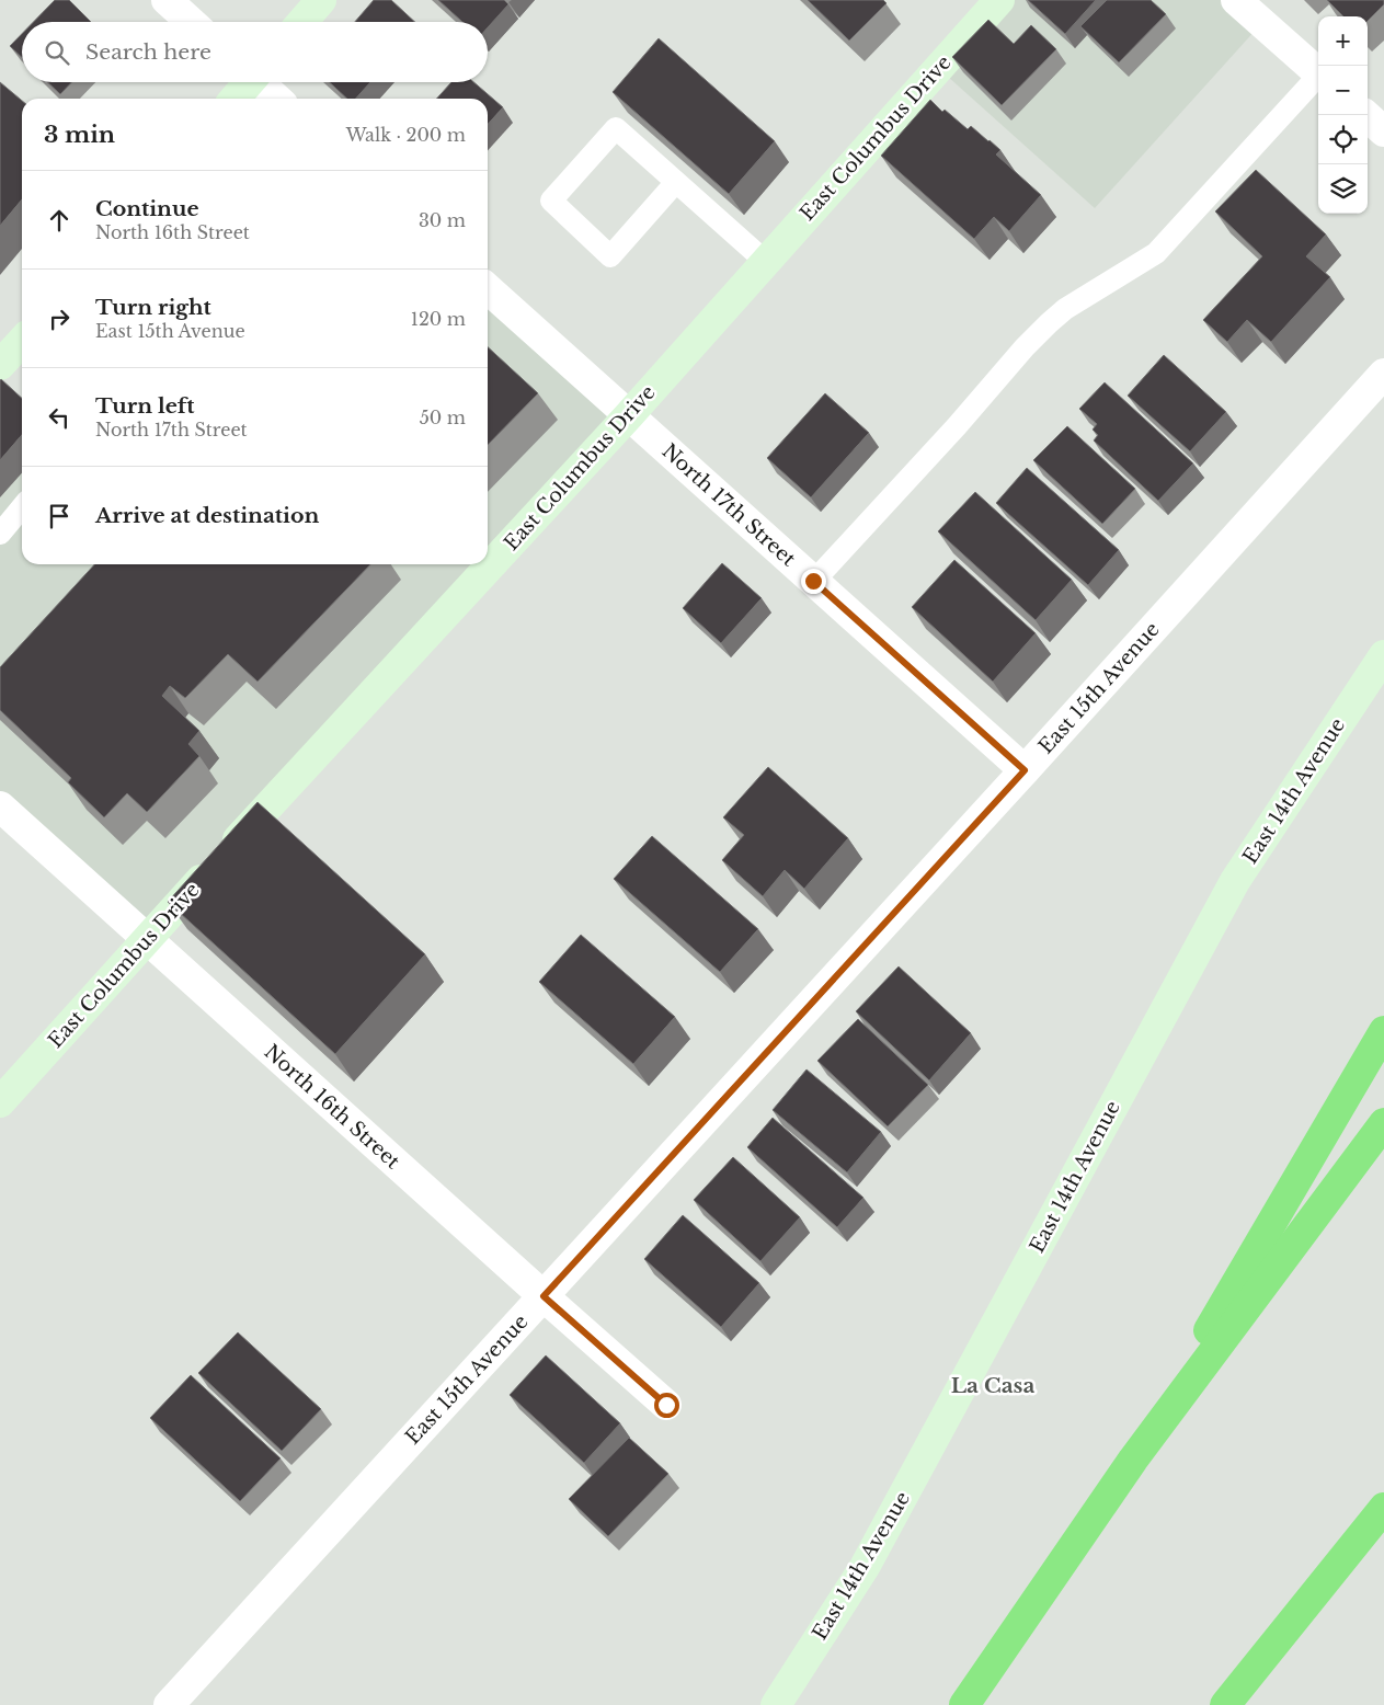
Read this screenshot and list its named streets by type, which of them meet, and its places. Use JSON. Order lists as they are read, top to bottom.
{
  "streets": {
    "main road": ["East Columbus Drive", "East 14th Avenue"],
    "street": ["North 17th Street", "East 15th Avenue", "North 16th Street"]
  },
  "crossings": [
    ["East Columbus Drive", "North 17th Street"],
    ["East Columbus Drive", "North 16th Street"],
    ["North 17th Street", "East 15th Avenue"],
    ["East 15th Avenue", "North 16th Street"]
  ],
  "districts": ["La Casa"],
  "page": {
    "map_buttons": ["+", "−"],
    "search": "Search here",
    "heading": ["3 min", "Walk · 200 m"],
    "list": [
      ["Continue", "North 16th Street", "30 m"],
      ["Turn right", "East 15th Avenue", "120 m"],
      ["Turn left", "North 17th Street", "50 m"],
      "Arrive at destination"
    ]
  }
}
